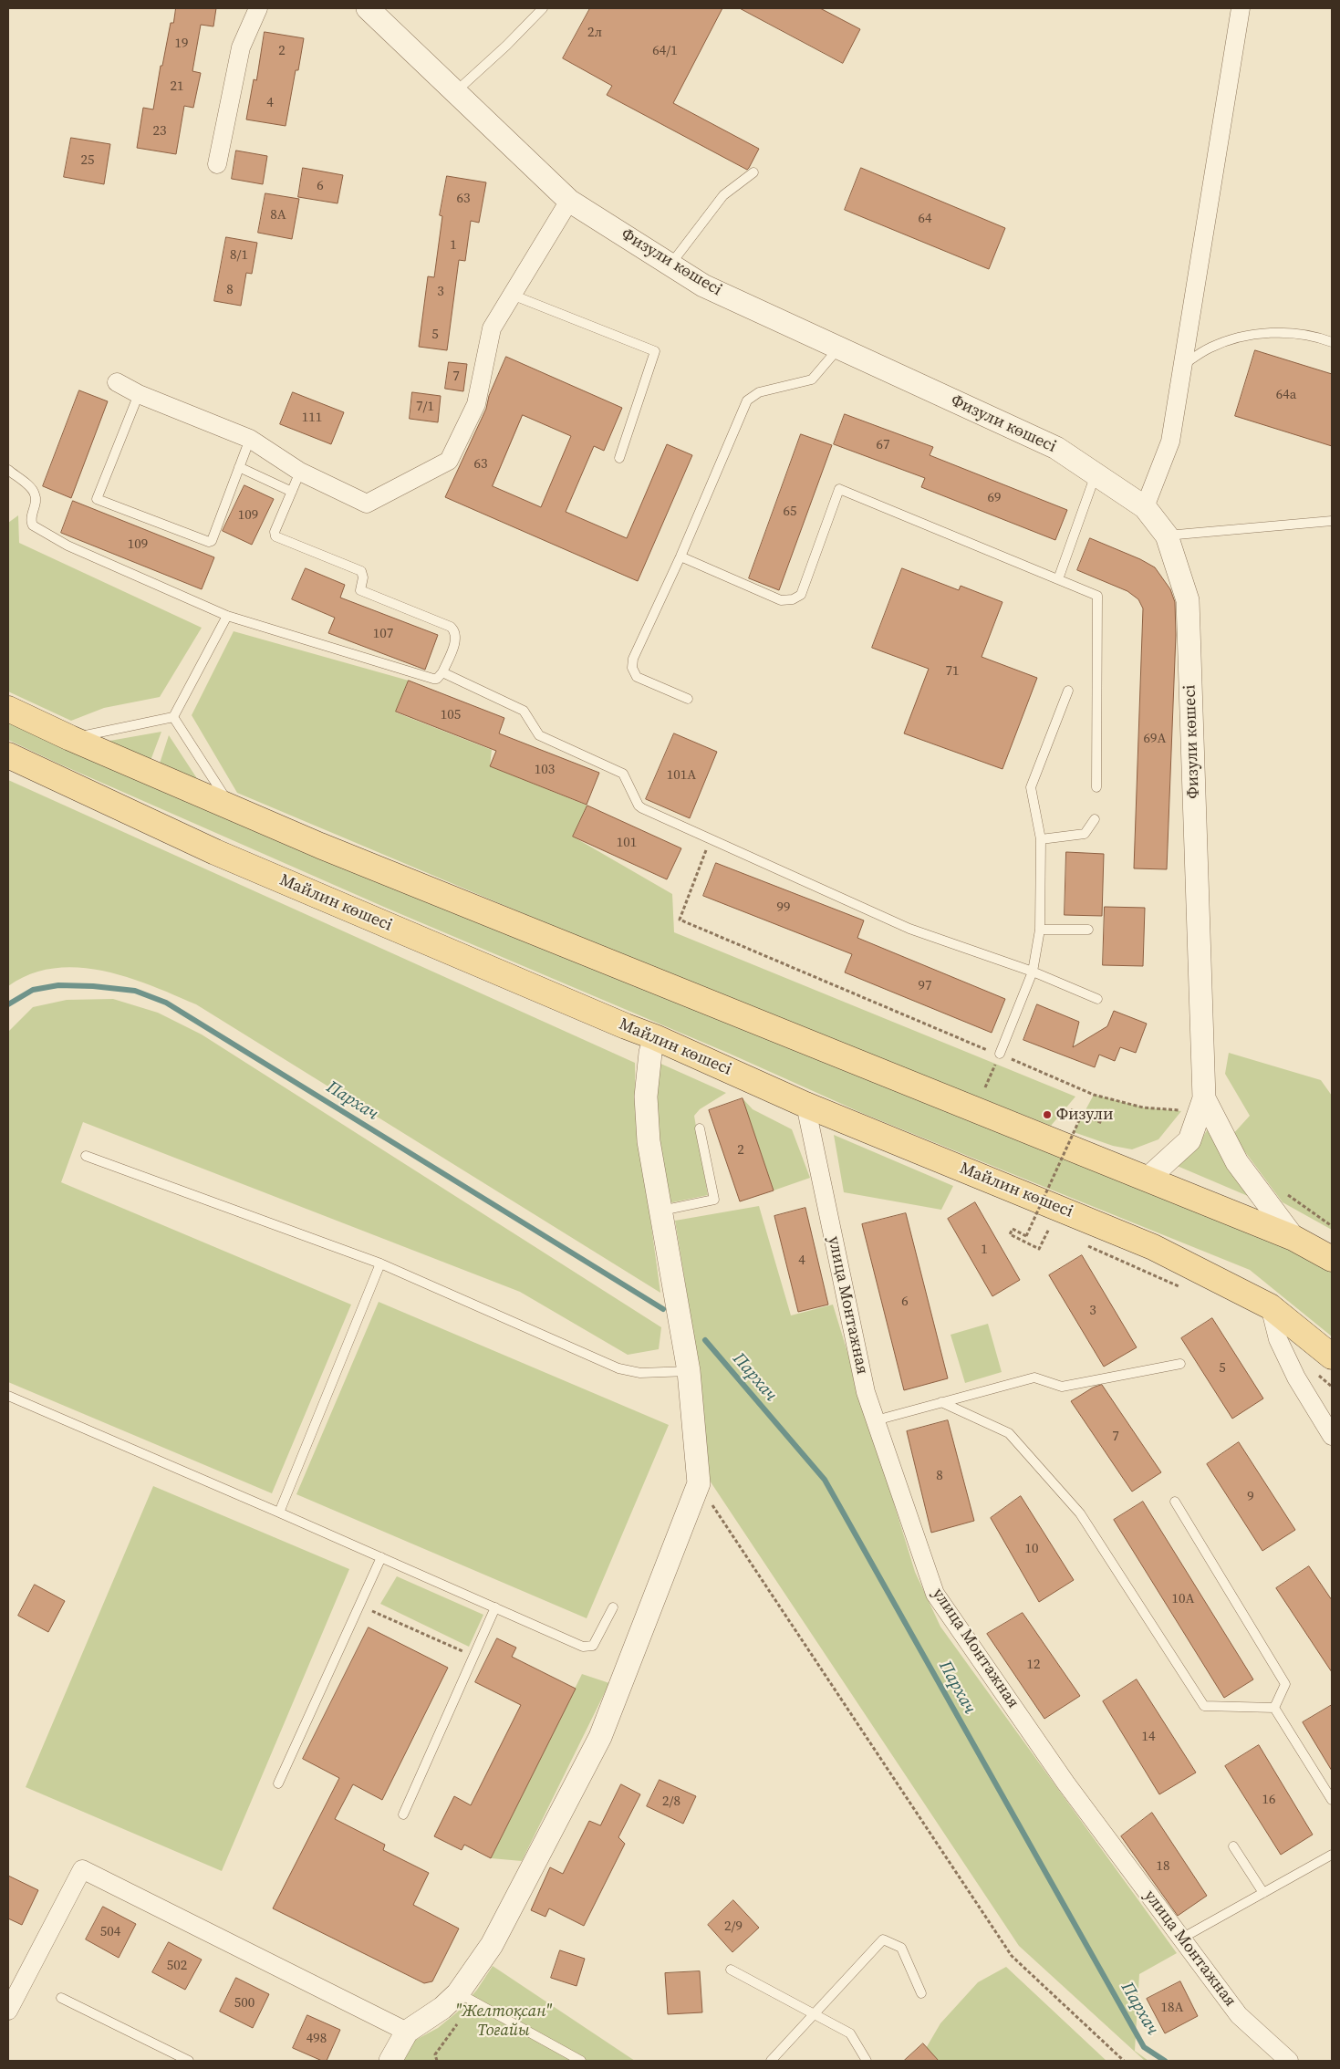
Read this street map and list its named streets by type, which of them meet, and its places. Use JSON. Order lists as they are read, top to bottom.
{
  "streets": {
    "main road": ["Майлин көшесі"],
    "street": ["Физули көшесі", "улица Монтажная"]
  },
  "crossings": [
    ["Майлин көшесі", "улица Монтажная"]
  ],
  "water": ["Пархач"],
  "parks": ["\"Желтоқсан\" Тоғайы"],
  "places": ["Физули"],
  "house_numbers": [
    "2л",
    "19",
    "2",
    "64/1",
    "21",
    "4",
    "23",
    "25",
    "6",
    "63",
    "8А",
    "64",
    "1",
    "8/1",
    "8",
    "3",
    "5",
    "7",
    "64а",
    "7/1",
    "111",
    "67",
    "63",
    "69",
    "65",
    "109",
    "109",
    "107",
    "71",
    "105",
    "69А",
    "103",
    "101А",
    "101",
    "99",
    "97",
    "2",
    "1",
    "4",
    "6",
    "3",
    "5",
    "7",
    "8",
    "9",
    "10",
    "10А",
    "12",
    "14",
    "16",
    "2/8",
    "18",
    "2/9",
    "504",
    "502",
    "500",
    "18А",
    "498"
  ]
}
